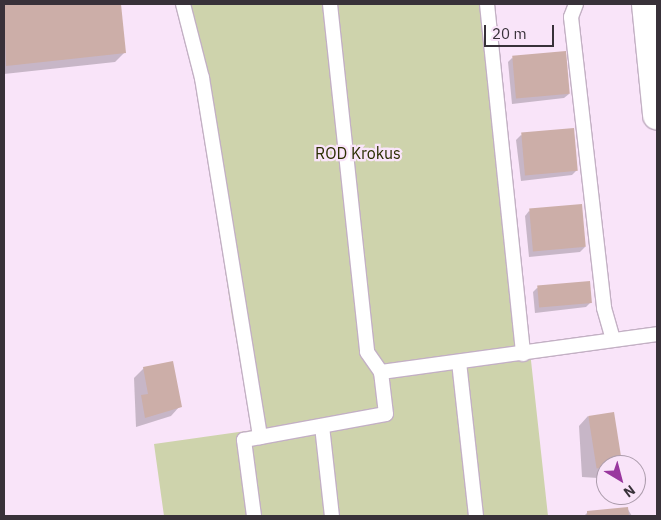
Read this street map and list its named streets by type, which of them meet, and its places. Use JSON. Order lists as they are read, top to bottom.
{
  "parks": ["ROD Krokus"],
  "scale_bar": "20 m",
  "north": "bottom right"
}
